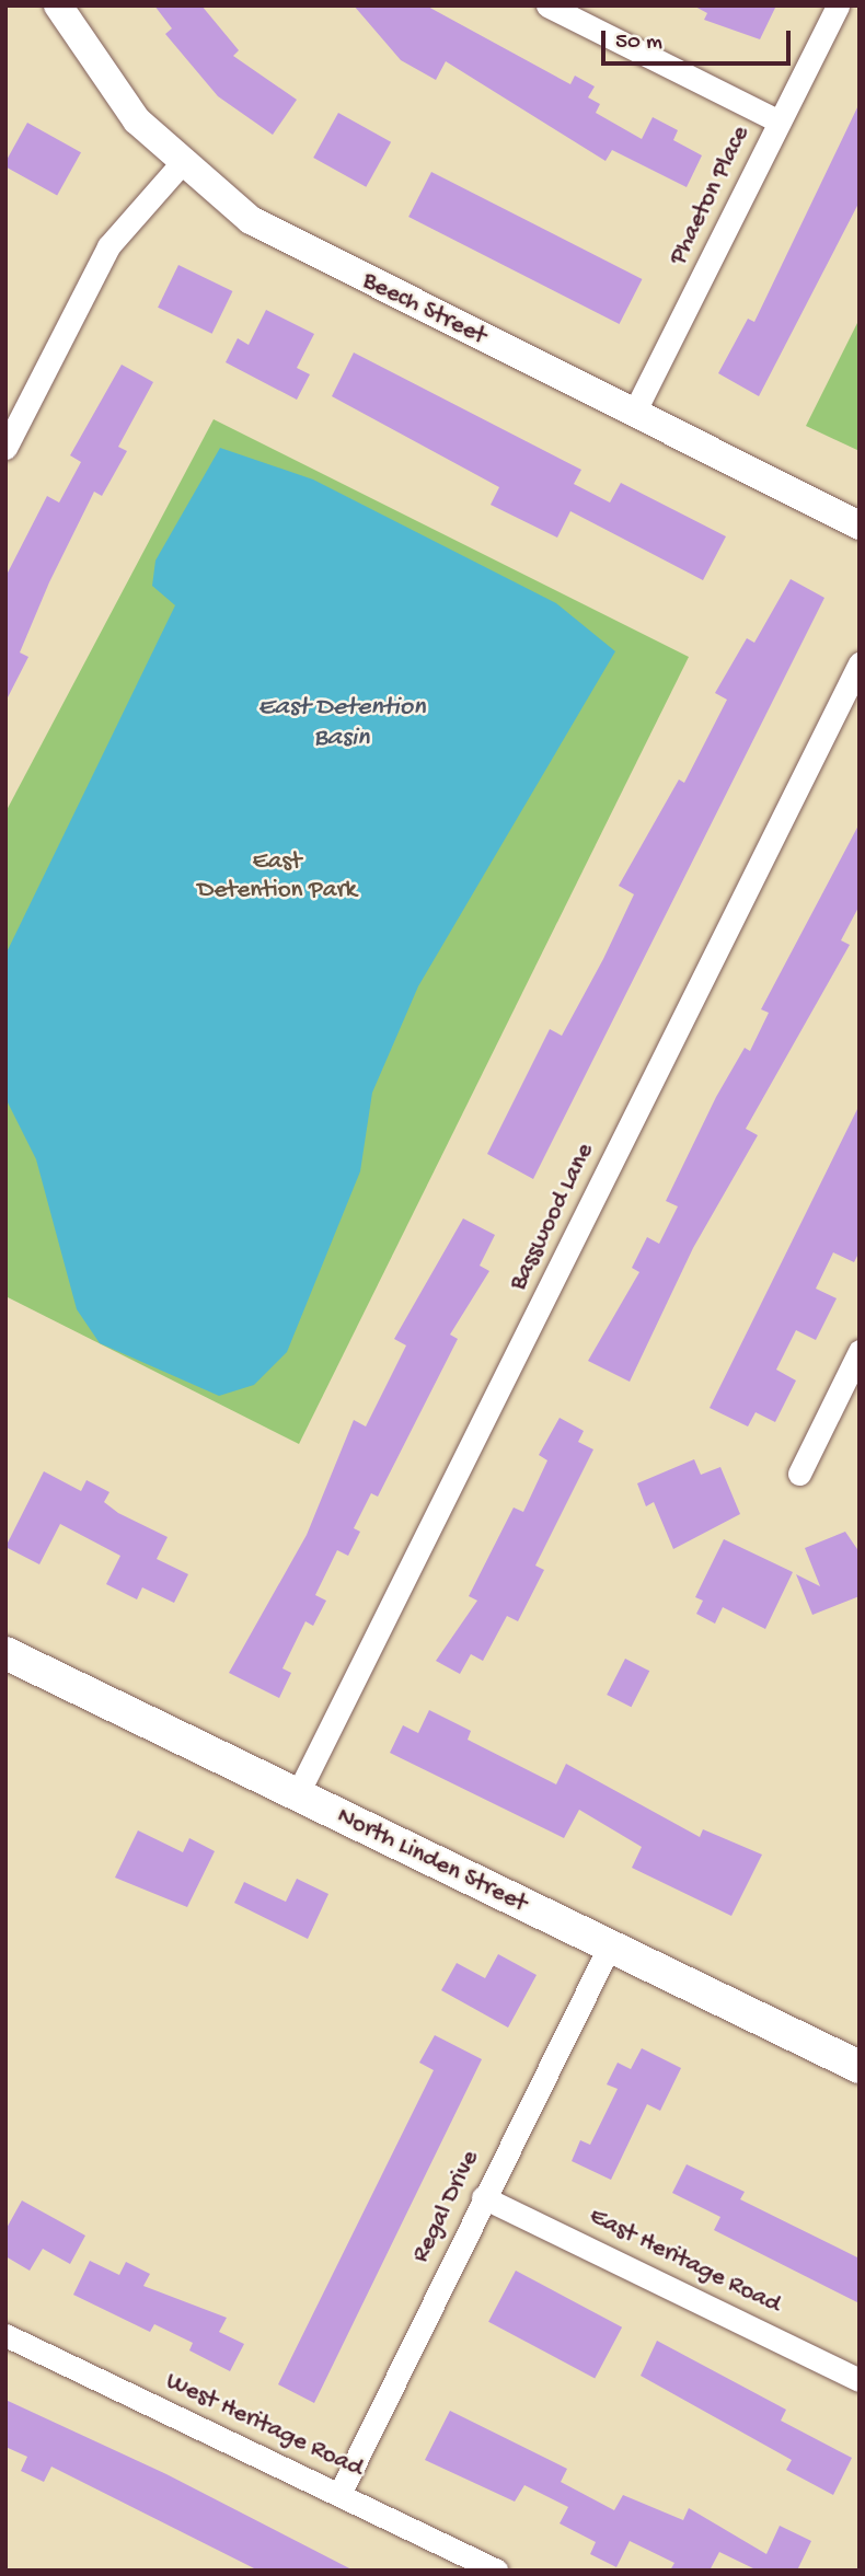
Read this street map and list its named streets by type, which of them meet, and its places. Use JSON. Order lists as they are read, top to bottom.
{
  "streets": {
    "main road": ["North Linden Street"],
    "street": [
      "Phaeton Place",
      "Beech Street",
      "Basswood Lane",
      "Regal Drive",
      "East Heritage Road",
      "West Heritage Road"
    ]
  },
  "crossings": [
    ["Phaeton Place", "Beech Street"],
    ["Basswood Lane", "North Linden Street"],
    ["North Linden Street", "Regal Drive"],
    ["Regal Drive", "East Heritage Road"],
    ["Regal Drive", "West Heritage Road"]
  ],
  "water": ["East Detention Basin"],
  "parks": ["East Detention Park"],
  "scale_bar": "50 m"
}
